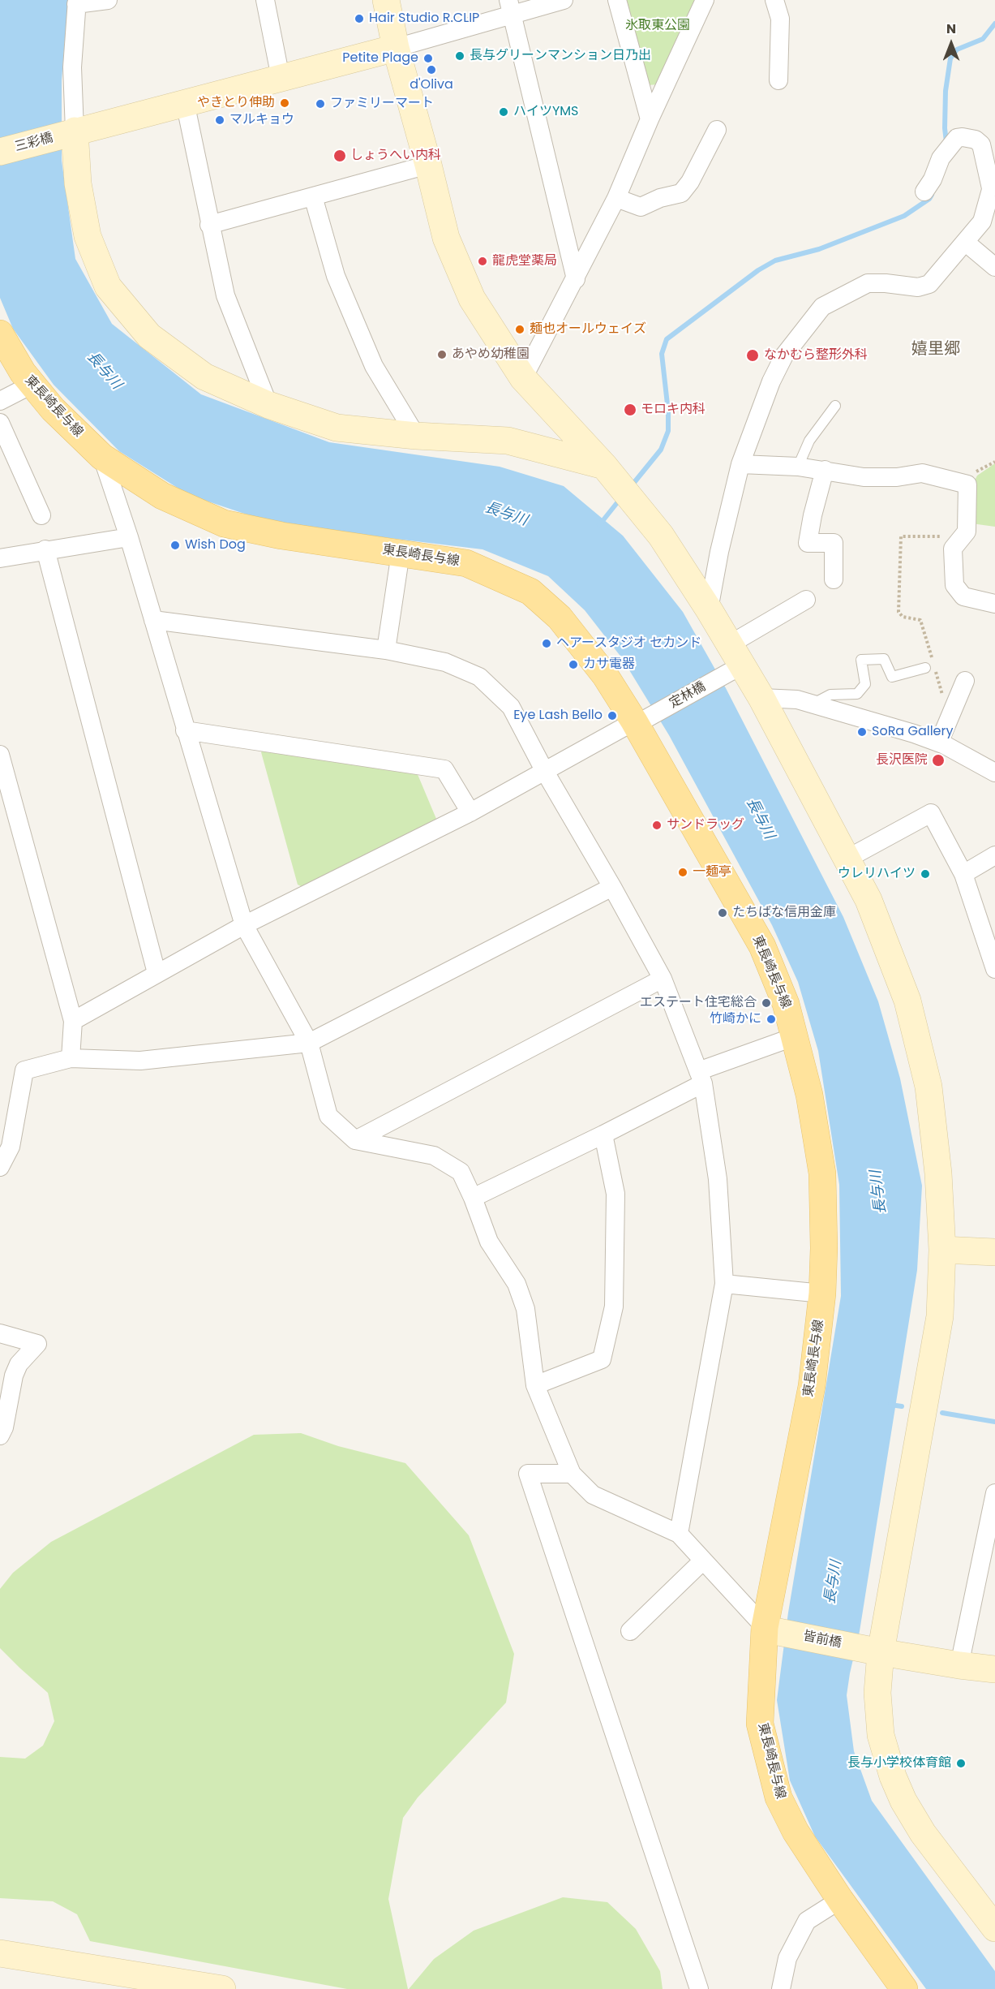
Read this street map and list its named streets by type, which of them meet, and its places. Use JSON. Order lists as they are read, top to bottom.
{
  "streets": {
    "main road": ["東長崎長与線"],
    "street": ["三彩橋", "定林橋", "皆前橋"]
  },
  "crossings": [
    ["東長崎長与線", "定林橋"],
    ["東長崎長与線", "皆前橋"]
  ],
  "districts": ["嬉里郷"],
  "water": ["長与川"],
  "parks": ["氷取東公園"],
  "places": [
    "Hair Studio R.CLIP",
    "長与グリーンマンション日乃出",
    "Petite Plage",
    "d'Oliva",
    "やきとり伸助",
    "ファミリーマート",
    "ハイツYMS",
    "マルキョウ",
    "しょうへい内科",
    "龍虎堂薬局",
    "麺也オールウェイズ",
    "あやめ幼稚園",
    "なかむら整形外科",
    "モロキ内科",
    "Wish Dog",
    "ヘアースタジオ セカンド",
    "カサ電器",
    "Eye Lash Bello",
    "SoRa Gallery",
    "長沢医院",
    "サンドラッグ",
    "一麺亭",
    "ウレリハイツ",
    "たちばな信用金庫",
    "エステート住宅総合",
    "竹崎かに",
    "長与小学校体育館"
  ],
  "north": "top"
}
